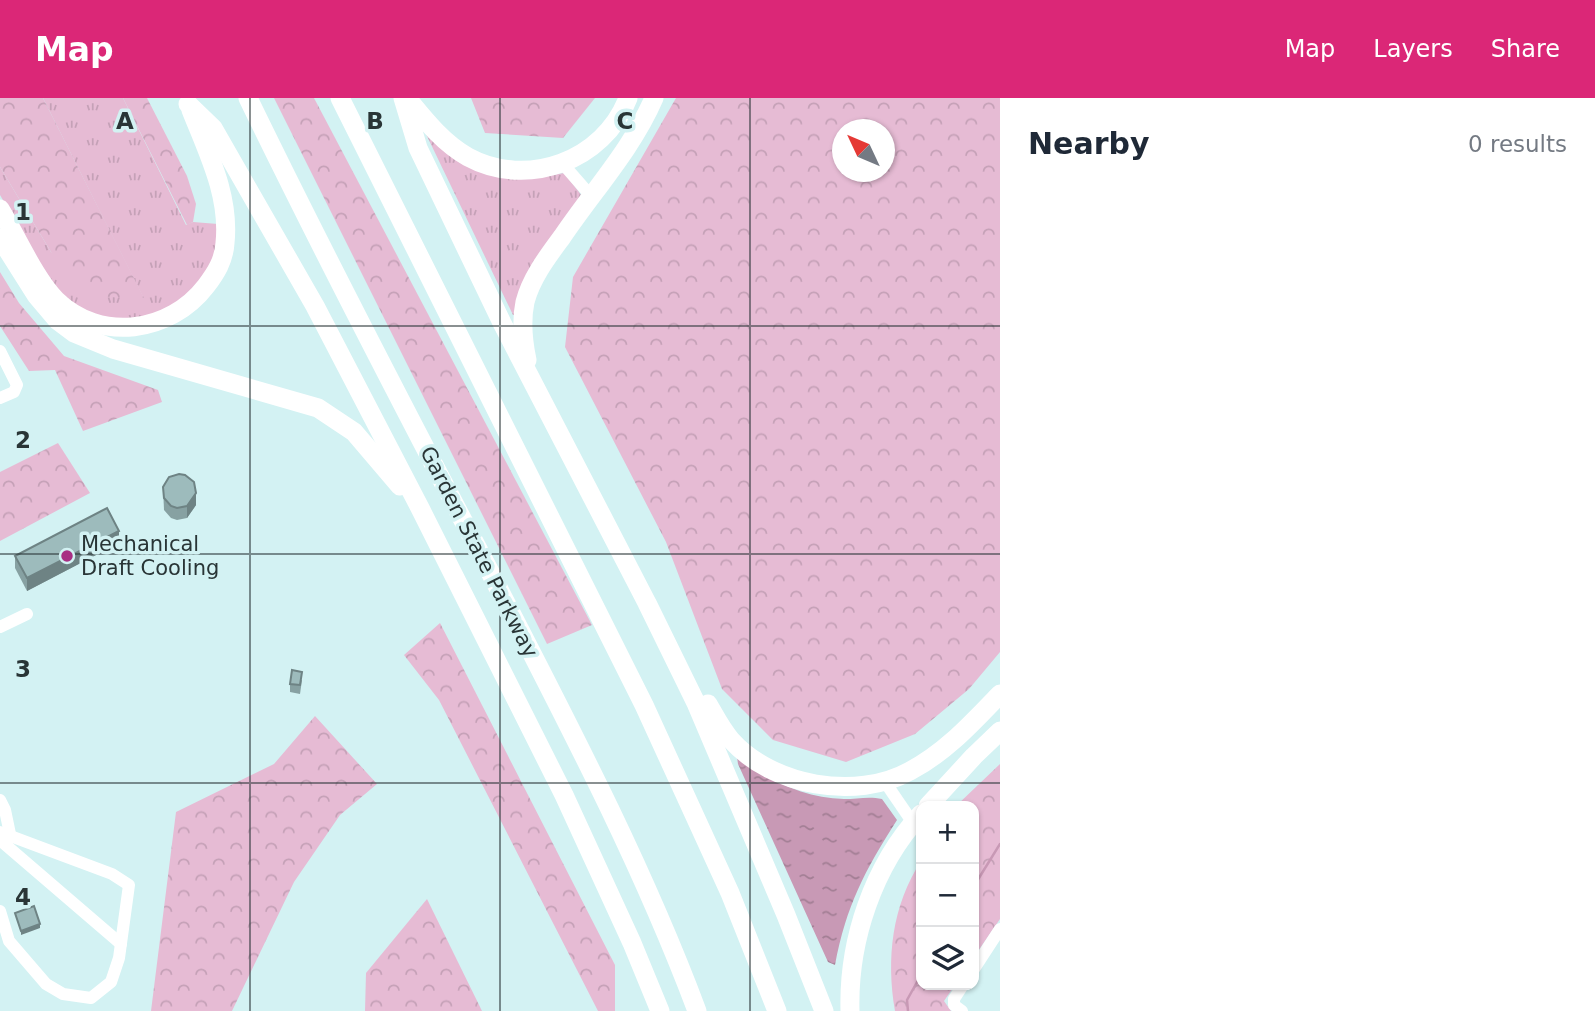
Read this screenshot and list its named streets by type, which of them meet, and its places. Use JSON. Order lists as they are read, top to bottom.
{
  "streets": {
    "highway": ["Garden State Parkway"]
  },
  "places": ["Mechanical Draft Cooling"],
  "north": "top left",
  "page": {
    "header": "Map",
    "nav": ["Map", "Layers", "Share"],
    "heading": ["Nearby", "0 results"],
    "map_buttons": ["+", "−"]
  },
  "grid": {
    "columns": ["A", "B", "C"],
    "rows": [
      "1",
      "2",
      "3",
      "4"
    ]
  }
}
